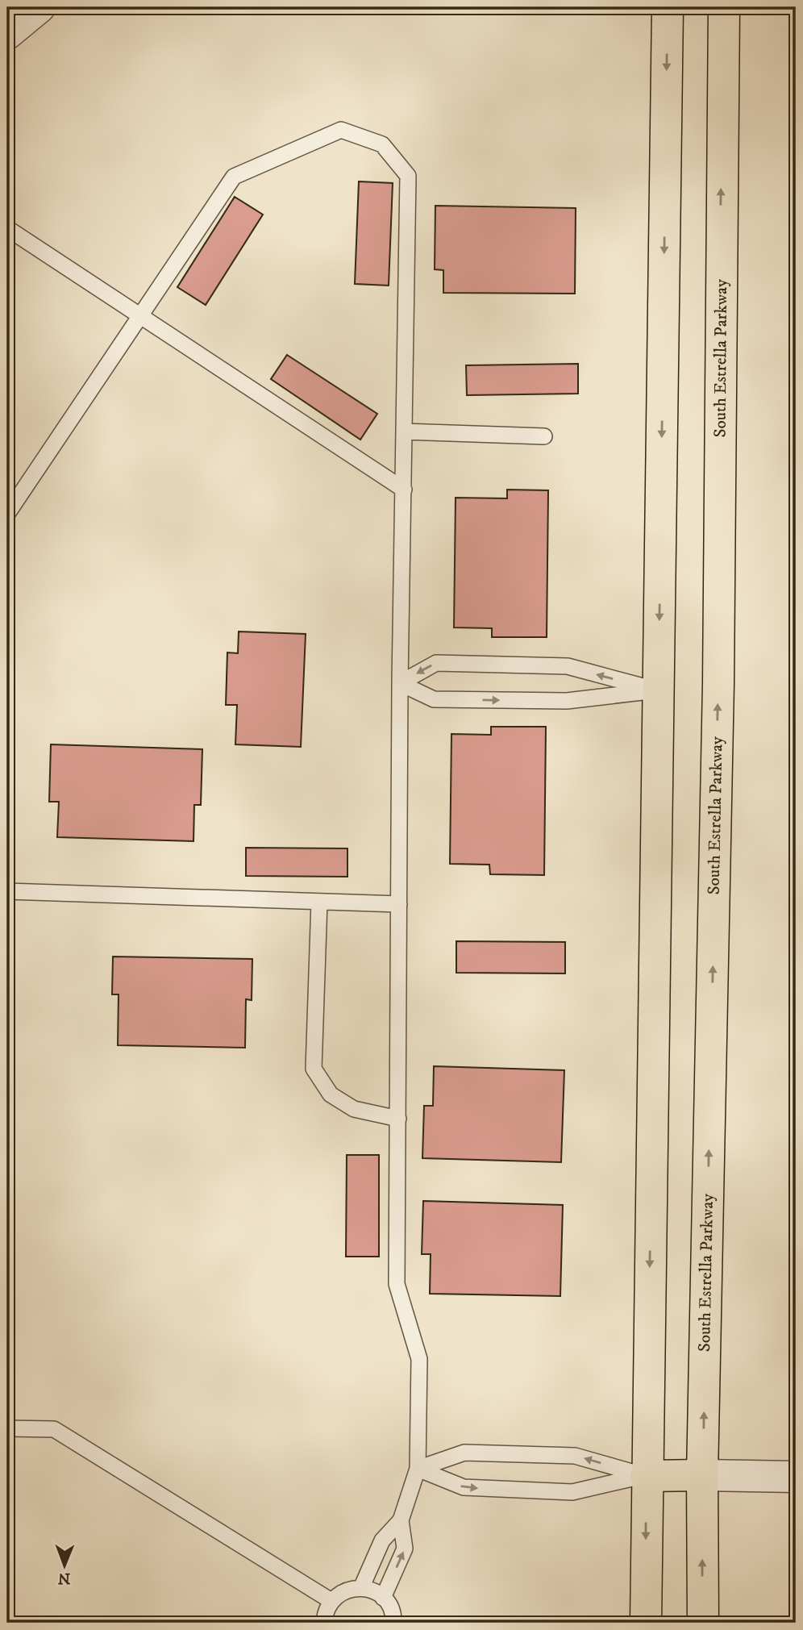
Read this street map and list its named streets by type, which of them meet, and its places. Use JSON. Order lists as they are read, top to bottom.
{
  "streets": {
    "main road": ["South Estrella Parkway"]
  },
  "north": "bottom"
}
